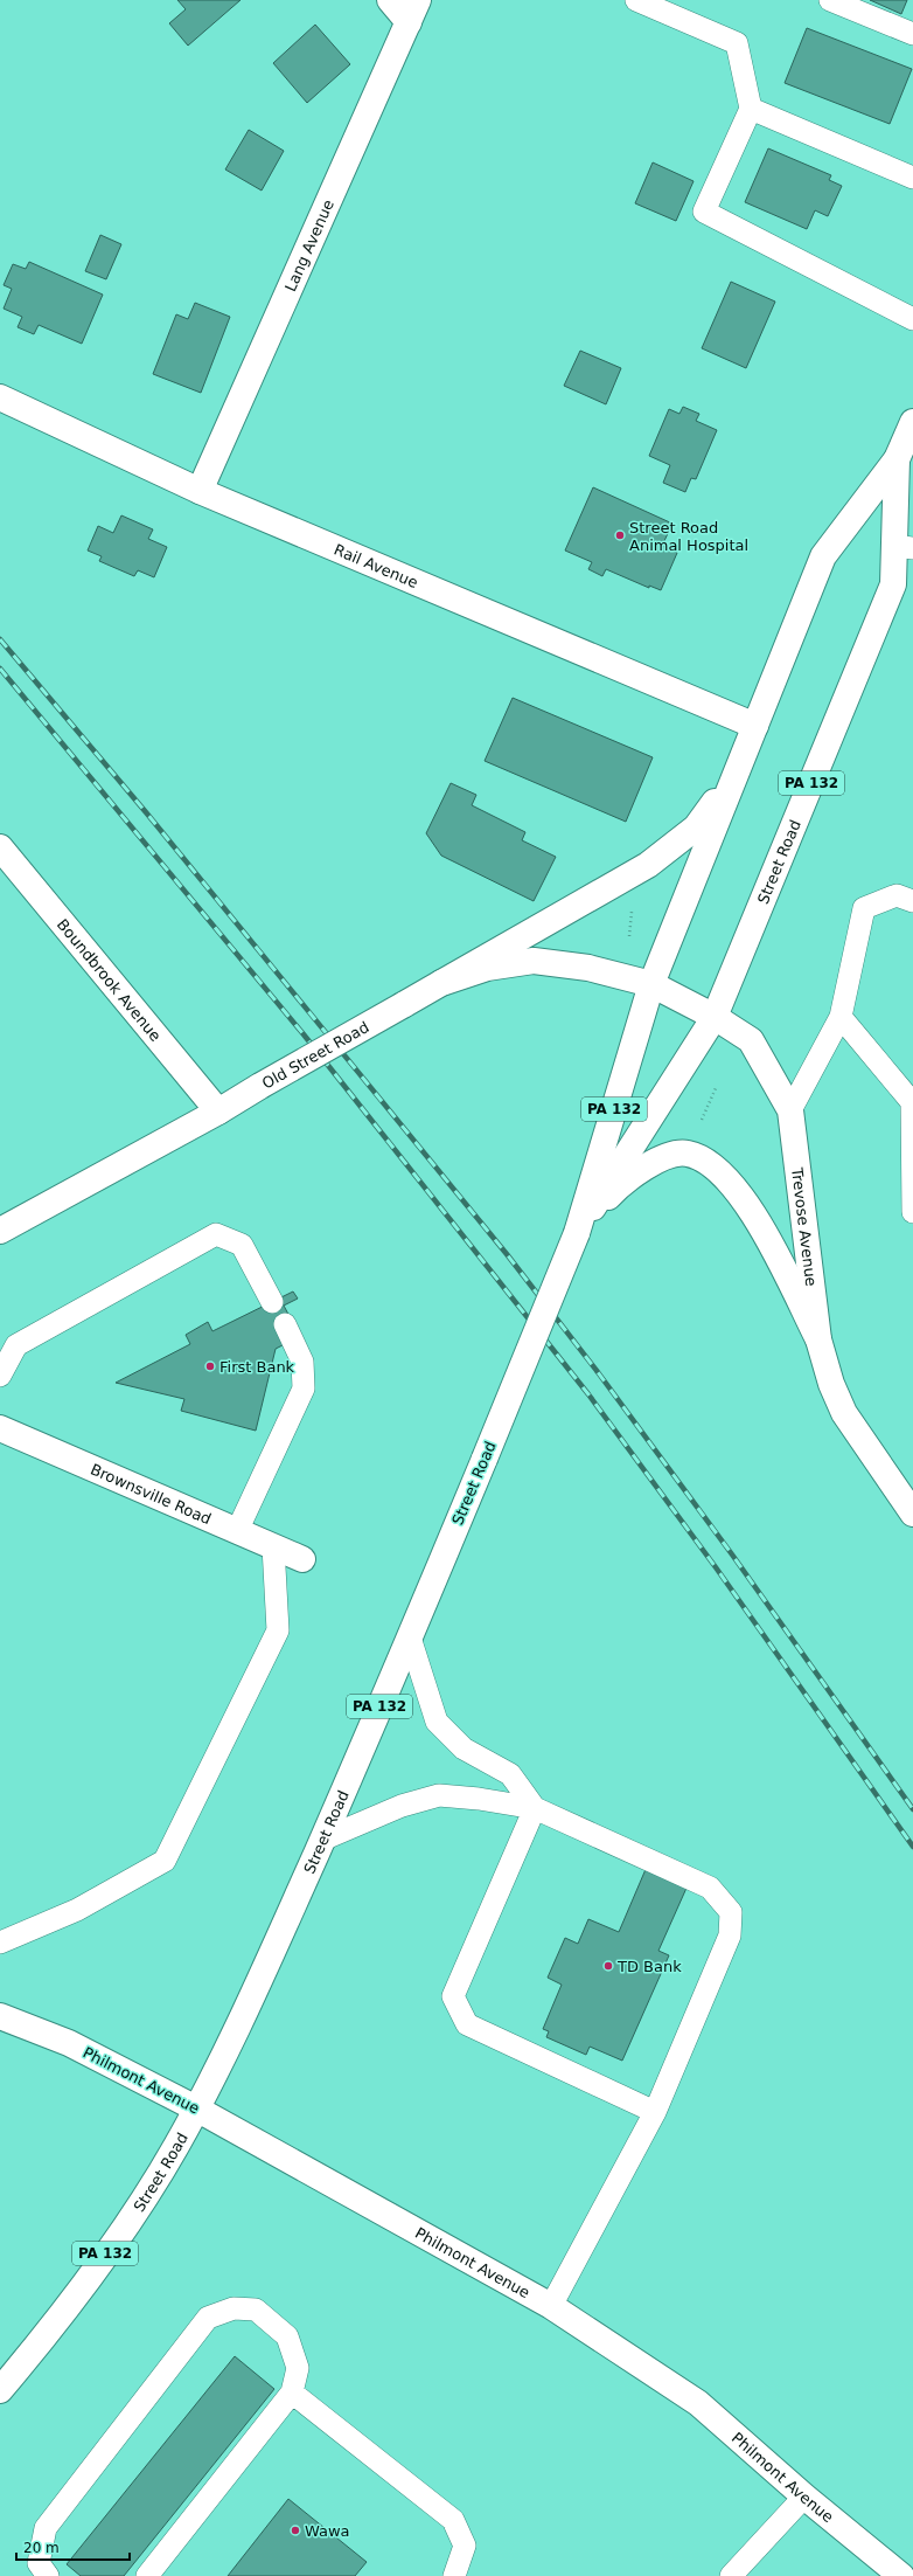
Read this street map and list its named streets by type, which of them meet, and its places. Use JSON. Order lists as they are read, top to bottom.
{
  "streets": {
    "main road": [
      "Lang Avenue",
      "Rail Avenue",
      "PA 132",
      "Street Road",
      "Boundbrook Avenue",
      "Old Street Road",
      "Trevose Avenue",
      "Brownsville Road",
      "Philmont Avenue"
    ]
  },
  "crossings": [
    ["Lang Avenue", "Rail Avenue"],
    ["Rail Avenue", "Street Road"],
    ["Street Road", "Old Street Road"],
    ["Street Road", "Trevose Avenue"],
    ["Street Road", "Philmont Avenue"],
    ["Boundbrook Avenue", "Old Street Road"],
    ["Old Street Road", "Trevose Avenue"]
  ],
  "places": [
    "Street Road Animal Hospital",
    "First Bank",
    "TD Bank",
    "Wawa"
  ],
  "scale_bar": "20 m"
}
